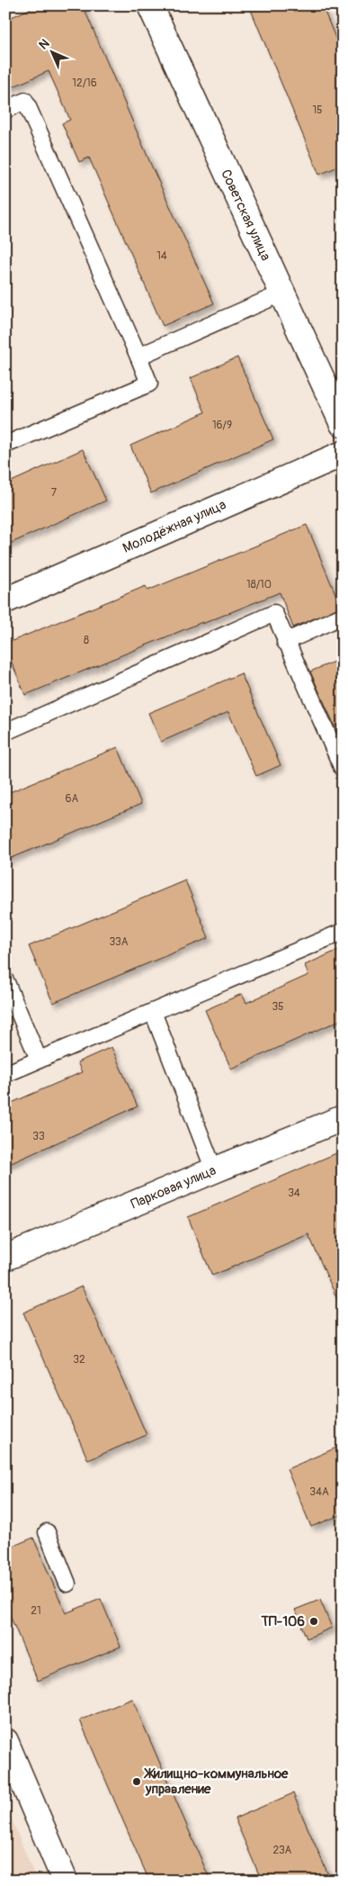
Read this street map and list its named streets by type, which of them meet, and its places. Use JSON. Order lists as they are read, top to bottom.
{
  "streets": {
    "street": ["Советская улица", "Молодёжная улица", "Парковая улица"]
  },
  "places": ["ТП-106", "Жилищно-коммунальное управление"],
  "house_numbers": [
    "12/16",
    "15",
    "14",
    "16/9",
    "7",
    "18/10",
    "8",
    "6А",
    "33А",
    "35",
    "33",
    "34",
    "32",
    "34А",
    "21",
    "23А"
  ],
  "north": "top left"
}
